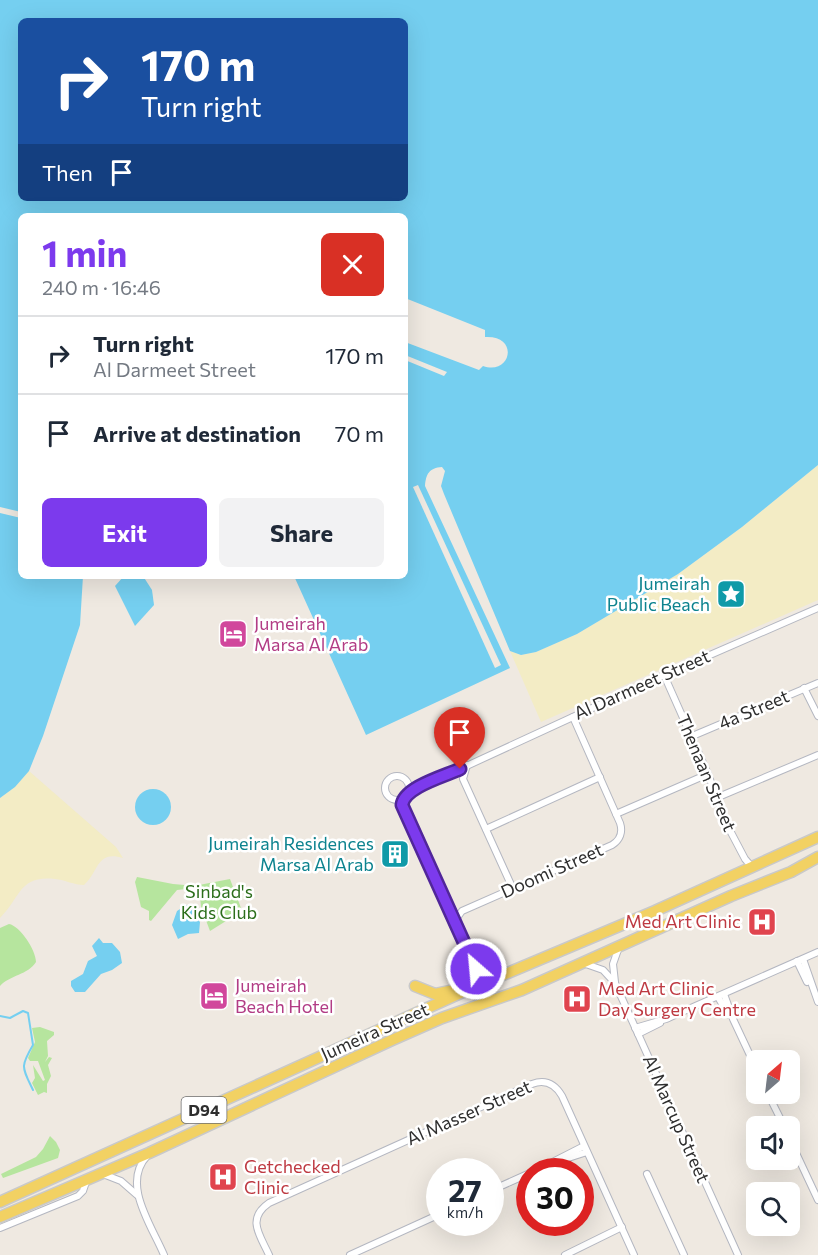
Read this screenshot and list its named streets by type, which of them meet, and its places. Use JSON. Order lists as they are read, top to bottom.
{
  "streets": {
    "main road": ["Jumeira Street", "D94"],
    "street": [
      "Al Darmeet Street",
      "4a Street",
      "Thenaan Street",
      "Doomi Street",
      "Al Masser Street",
      "Al Marcup Street"
    ]
  },
  "crossings": [
    ["Al Darmeet Street", "Thenaan Street"],
    ["Al Darmeet Street", "Doomi Street"],
    ["4a Street", "Thenaan Street"],
    ["Thenaan Street", "Jumeira Street"],
    ["Jumeira Street", "Al Marcup Street"]
  ],
  "parks": ["Sinbad's Kids Club"],
  "places": {
    "place": ["Jumeirah Public Beach"],
    "hotel": ["Jumeirah Marsa Al Arab", "Jumeirah Beach Hotel"],
    "building": ["Jumeirah Residences Marsa Al Arab"],
    "hospital": ["Med Art Clinic", "Med Art Clinic Day Surgery Centre", "Getchecked Clinic"]
  },
  "north": "top right",
  "page": {
    "turn": ["170 m", "Turn right"],
    "then": "Then",
    "heading": ["1 min", "240 m · 16:46"],
    "list": [
      {
        "name": "Turn right",
        "note": "Al Darmeet Street",
        "value": "170 m"
      },
      {
        "name": "Arrive at destination",
        "value": "70 m"
      }
    ],
    "buttons": ["Exit", "Share"],
    "speed": "27 km/h",
    "limit": "30"
  }
}
